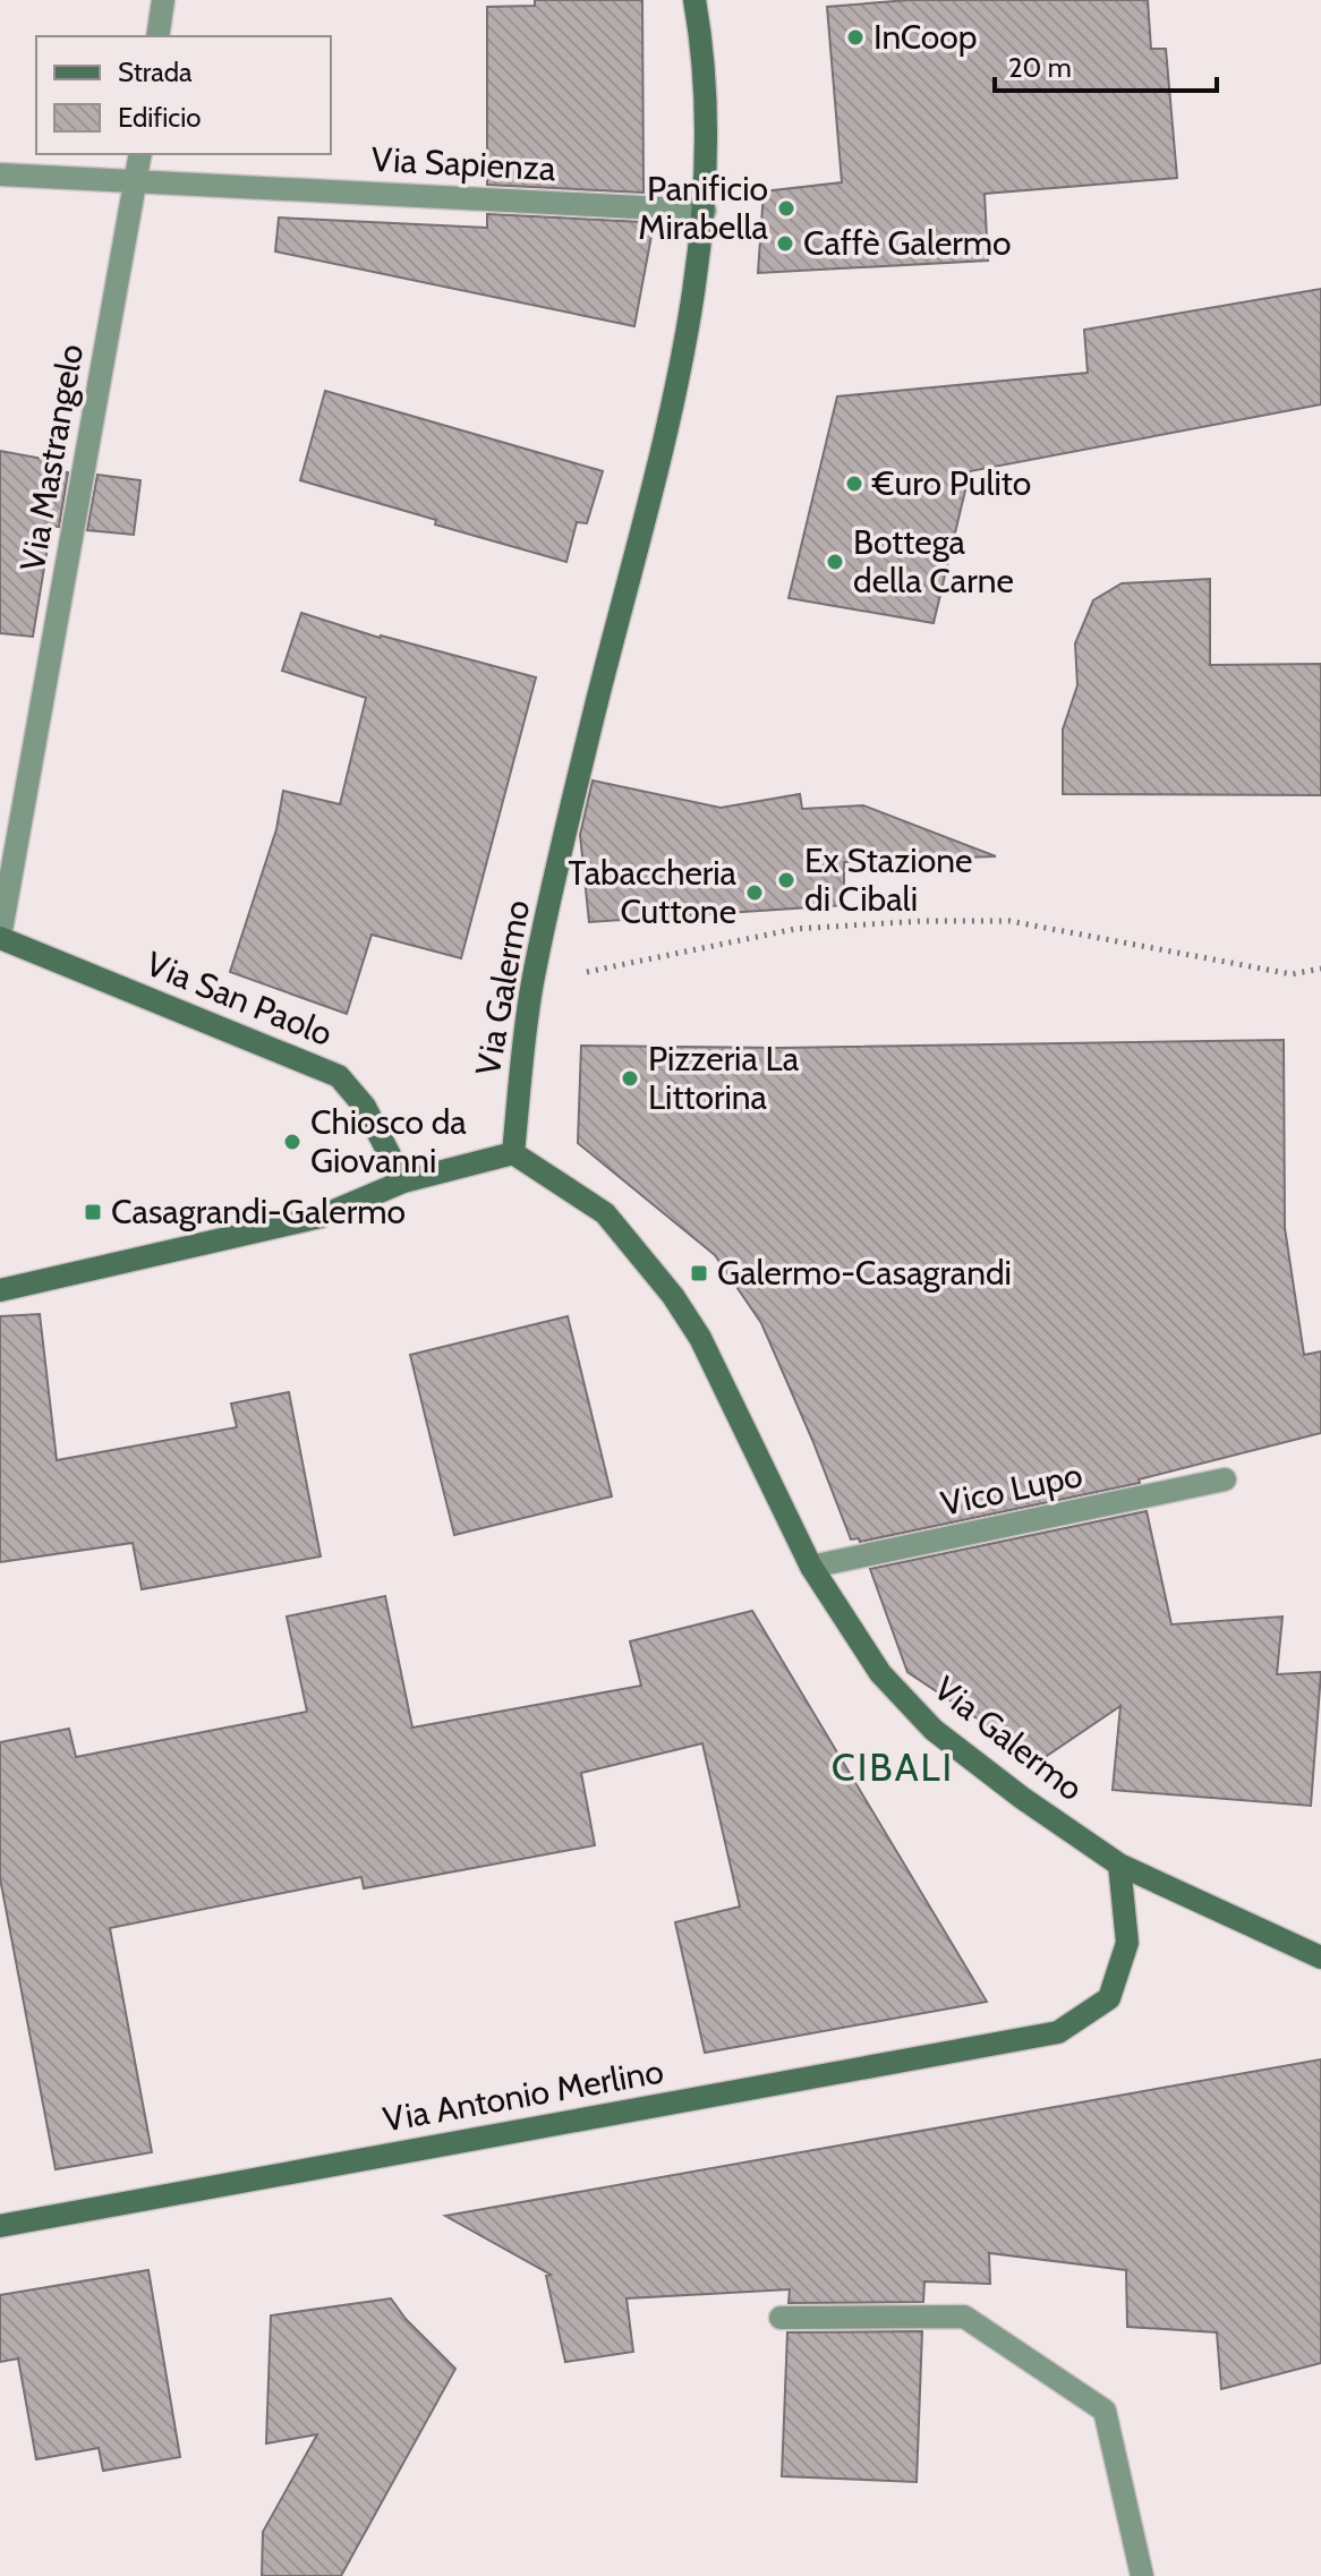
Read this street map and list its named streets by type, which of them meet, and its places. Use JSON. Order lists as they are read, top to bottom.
{
  "streets": {
    "main road": ["Via Galermo", "Via San Paolo", "Via Antonio Merlino"],
    "street": ["Via Sapienza", "Via Mastrangelo", "Vico Lupo"]
  },
  "crossings": [
    ["Via Sapienza", "Via Mastrangelo"],
    ["Via Sapienza", "Via Galermo"],
    ["Via Mastrangelo", "Via San Paolo"],
    ["Via Galermo", "Vico Lupo"],
    ["Via Galermo", "Via Antonio Merlino"]
  ],
  "districts": ["CIBALI"],
  "places": {
    "other": [
      "InCoop",
      "Panificio Mirabella",
      "Caffè Galermo",
      "€uro Pulito",
      "Bottega della Carne",
      "Ex Stazione di Cibali",
      "Tabaccheria Cuttone",
      "Pizzeria La Littorina",
      "Chiosco da Giovanni"
    ],
    "transit": ["Casagrandi-Galermo", "Galermo-Casagrandi"]
  },
  "legend": ["Strada", "Edificio"],
  "scale_bar": "20 m"
}
